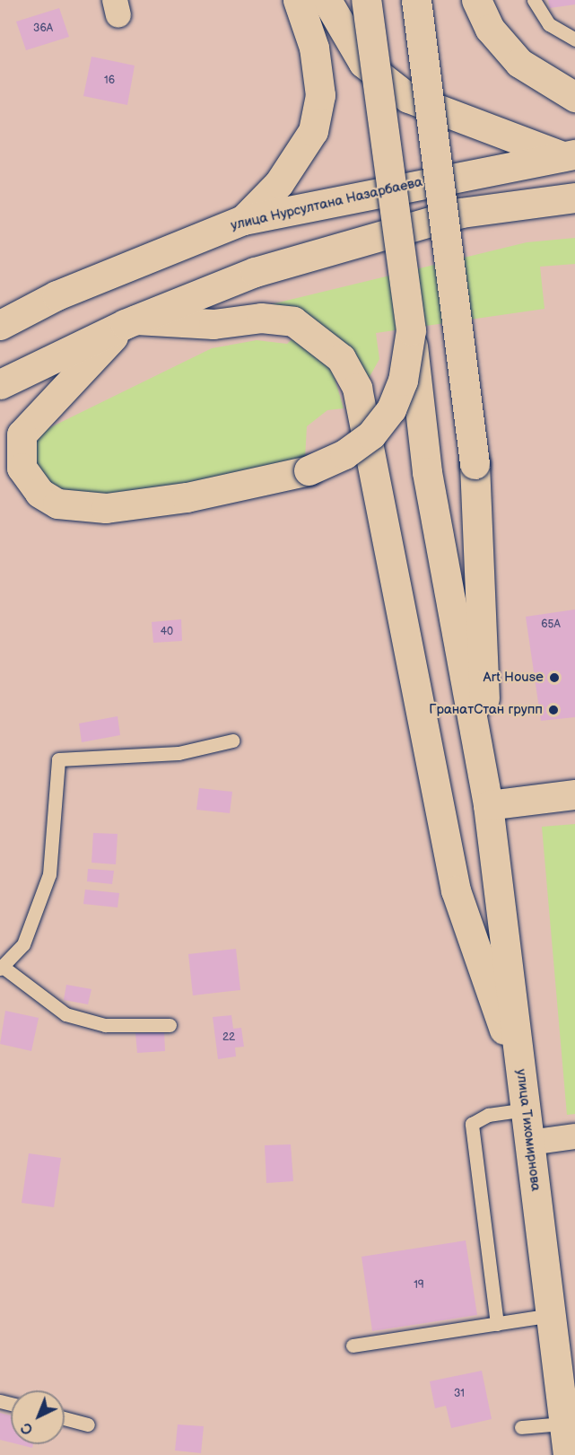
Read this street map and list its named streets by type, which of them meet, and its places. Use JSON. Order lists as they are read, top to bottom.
{
  "streets": {
    "main road": ["улица Нурсултана Назарбаева", "улица Тихомирнова"]
  },
  "places": ["Art House", "ГранатСтан групп"],
  "house_numbers": [
    "36А",
    "16",
    "65А",
    "40",
    "22",
    "19",
    "31"
  ],
  "north": "bottom left"
}
